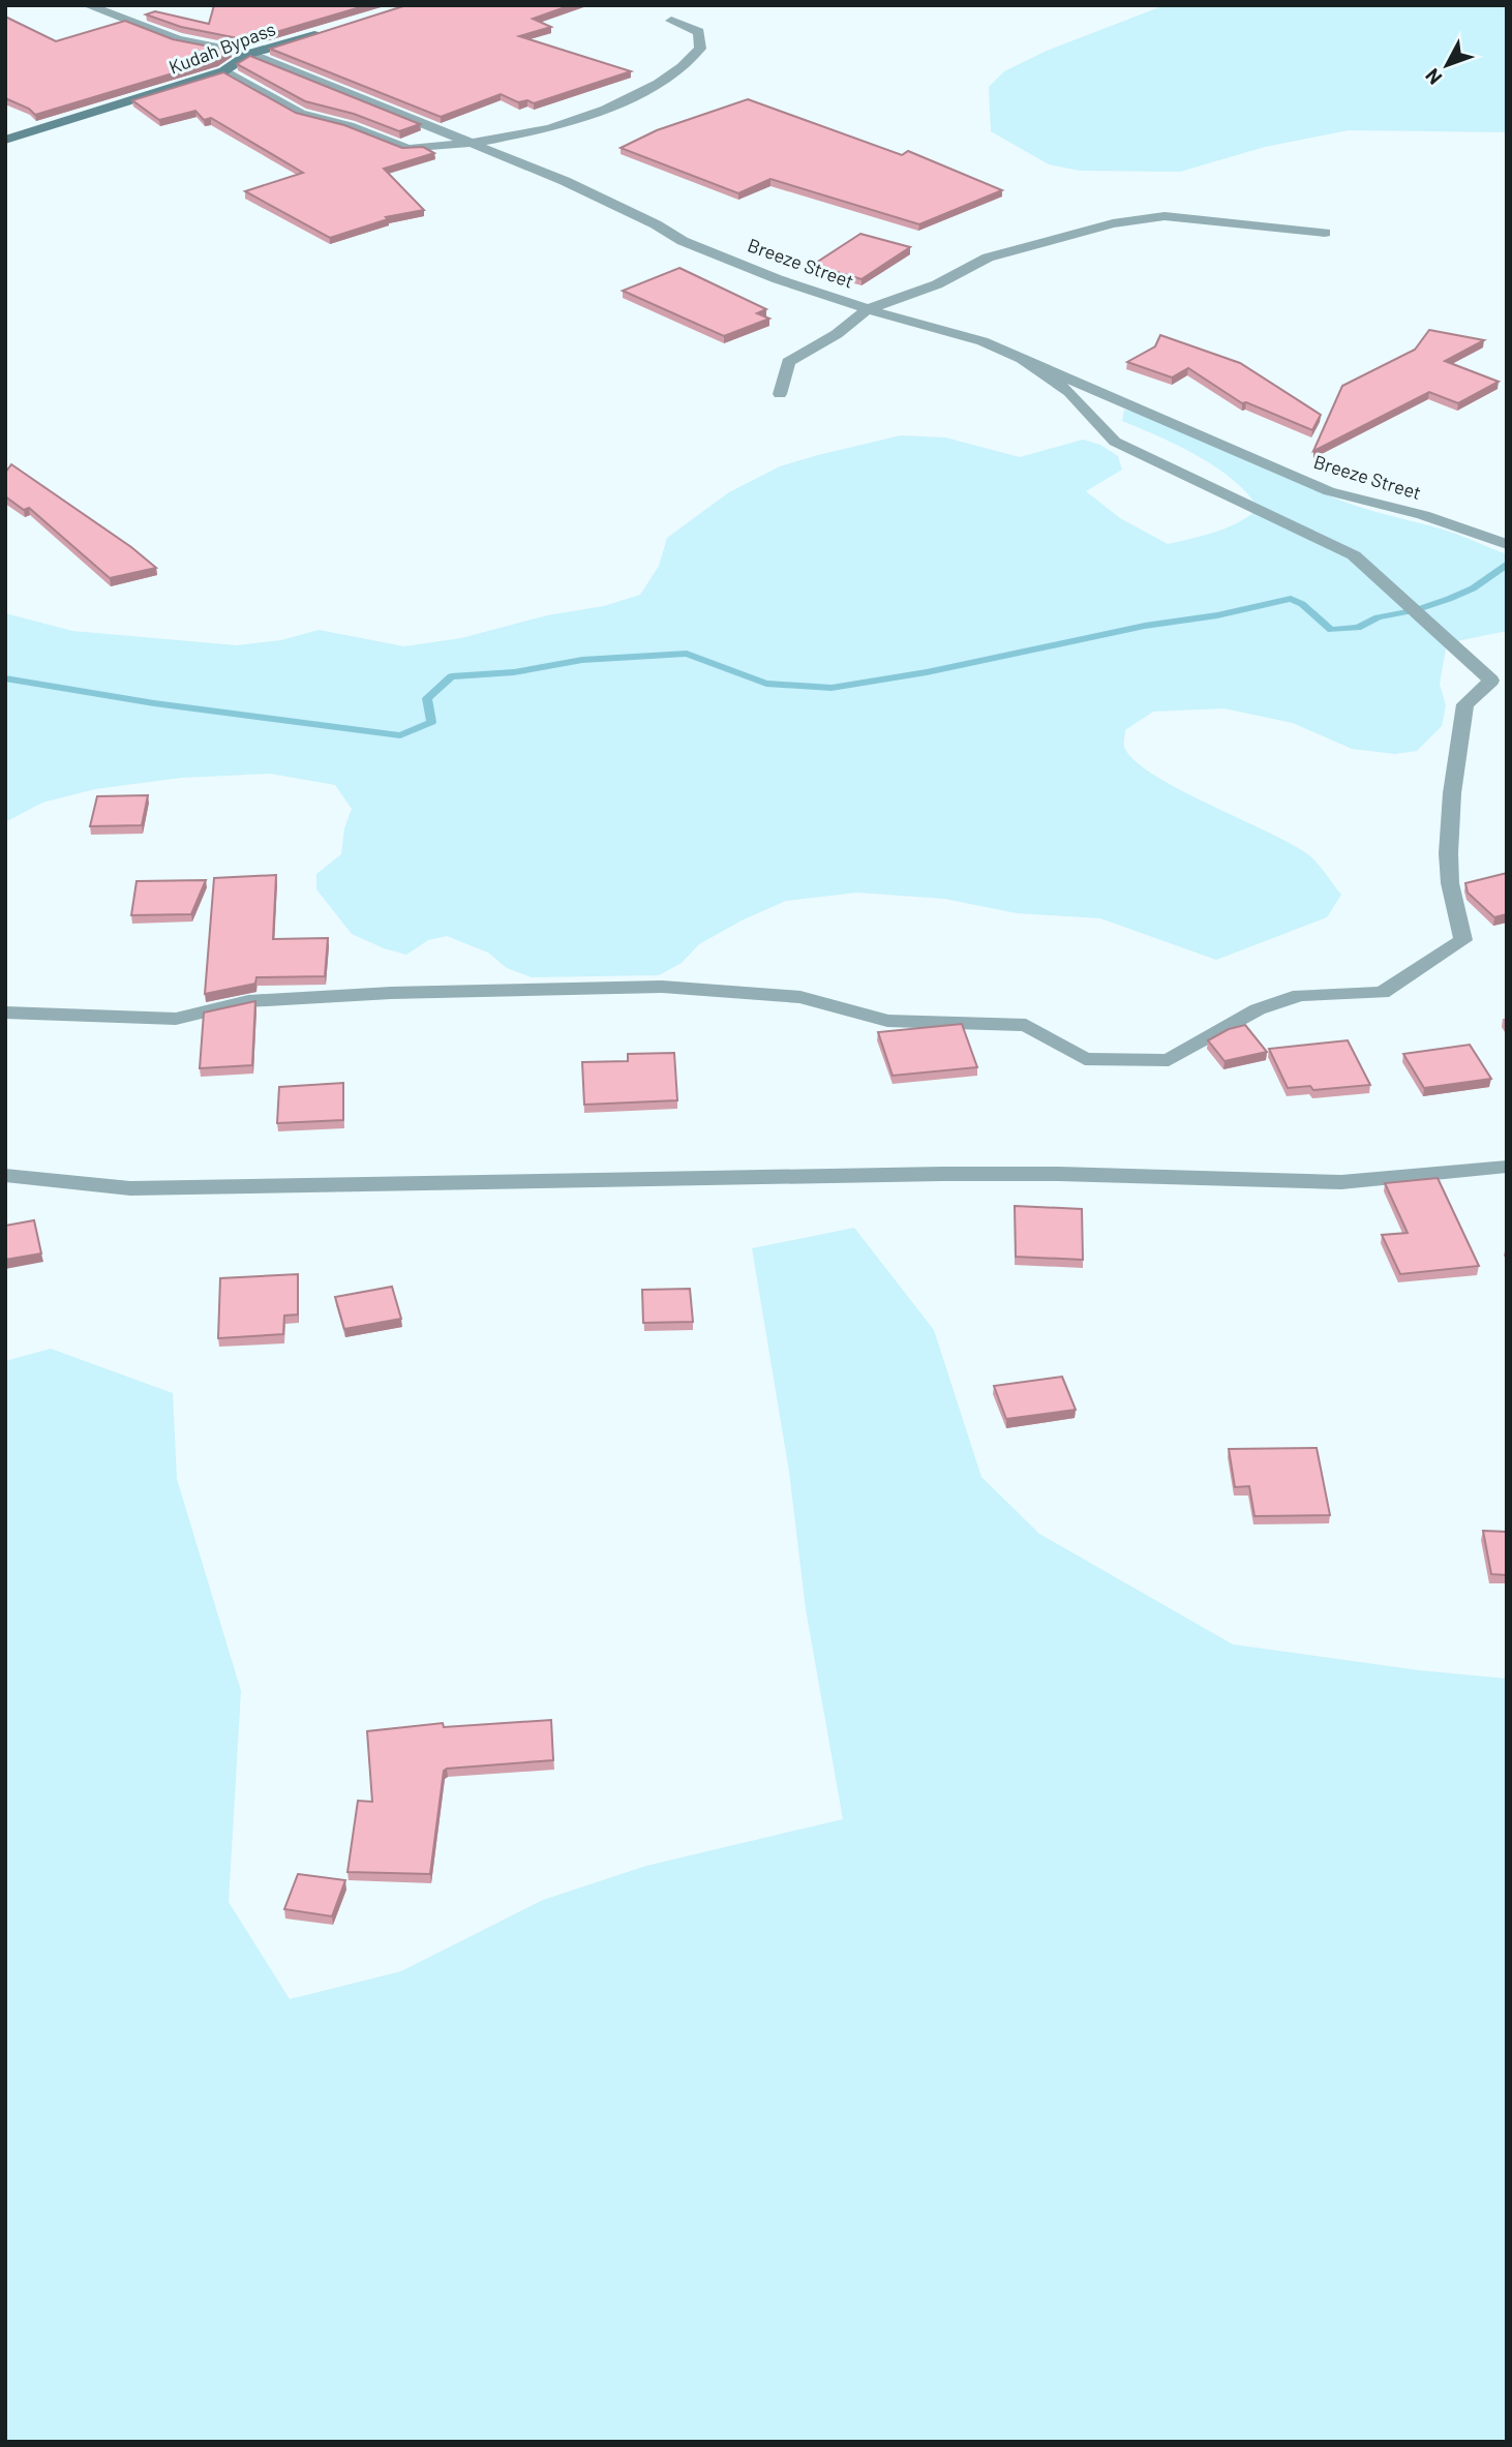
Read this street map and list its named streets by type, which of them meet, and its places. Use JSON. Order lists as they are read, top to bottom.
{
  "streets": {
    "street": ["Kudah Bypass", "Breeze Street"]
  },
  "crossings": [
    ["Kudah Bypass", "Breeze Street"]
  ],
  "north": "bottom left"
}
